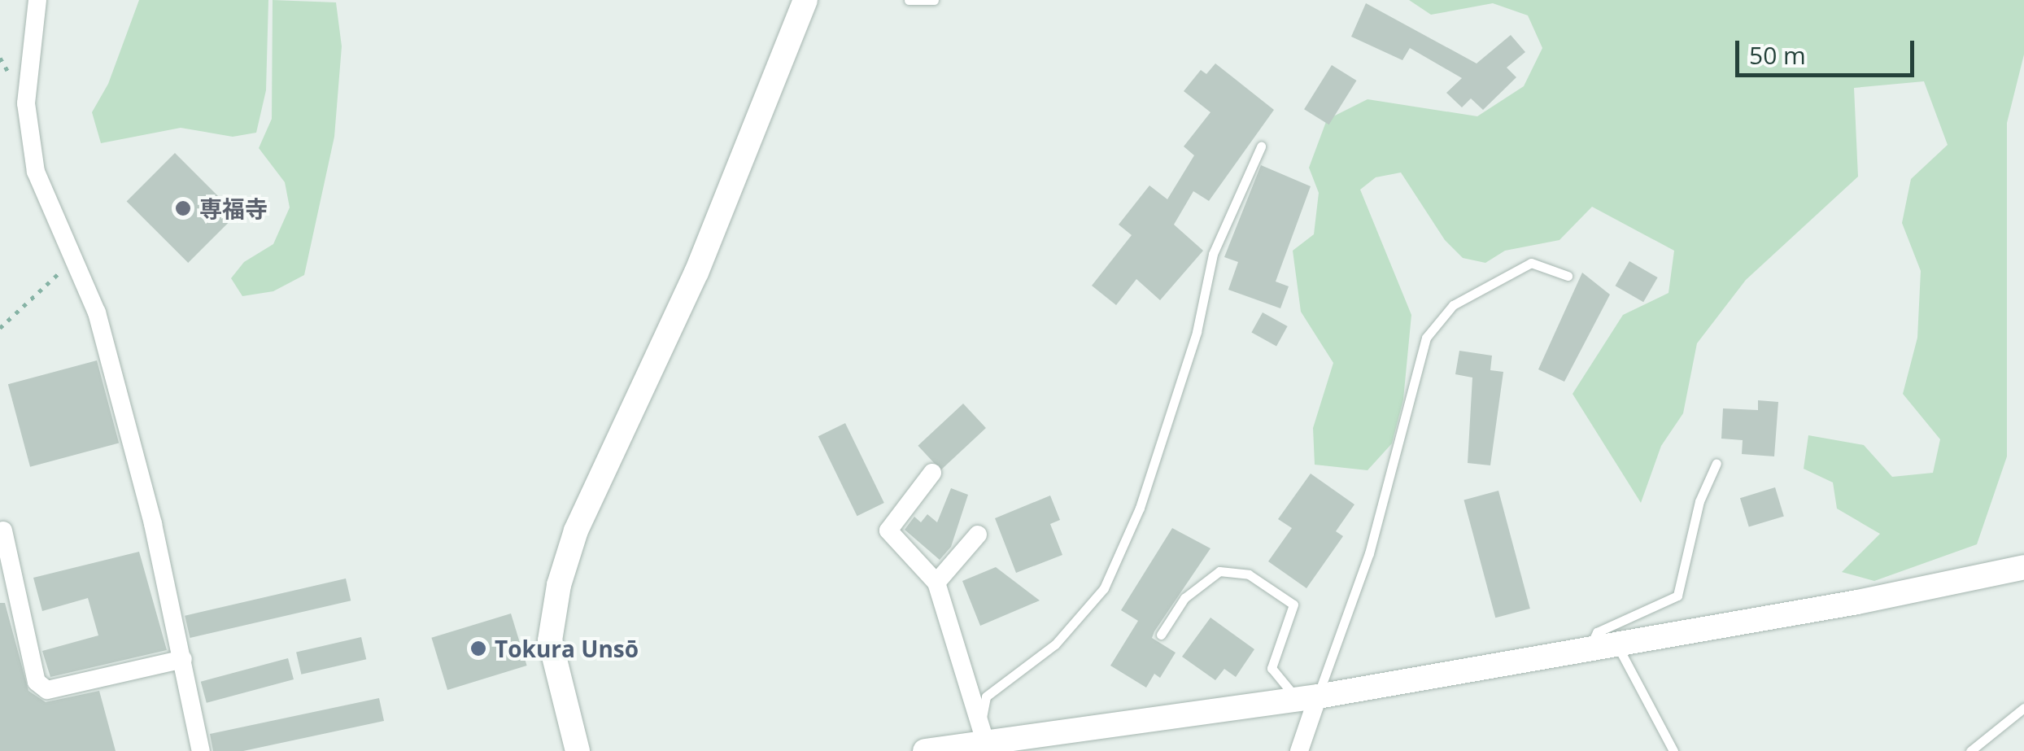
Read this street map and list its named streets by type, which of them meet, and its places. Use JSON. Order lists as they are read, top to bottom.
{
  "places": ["専福寺", "Tokura Unsō"],
  "scale_bar": "50 m"
}
